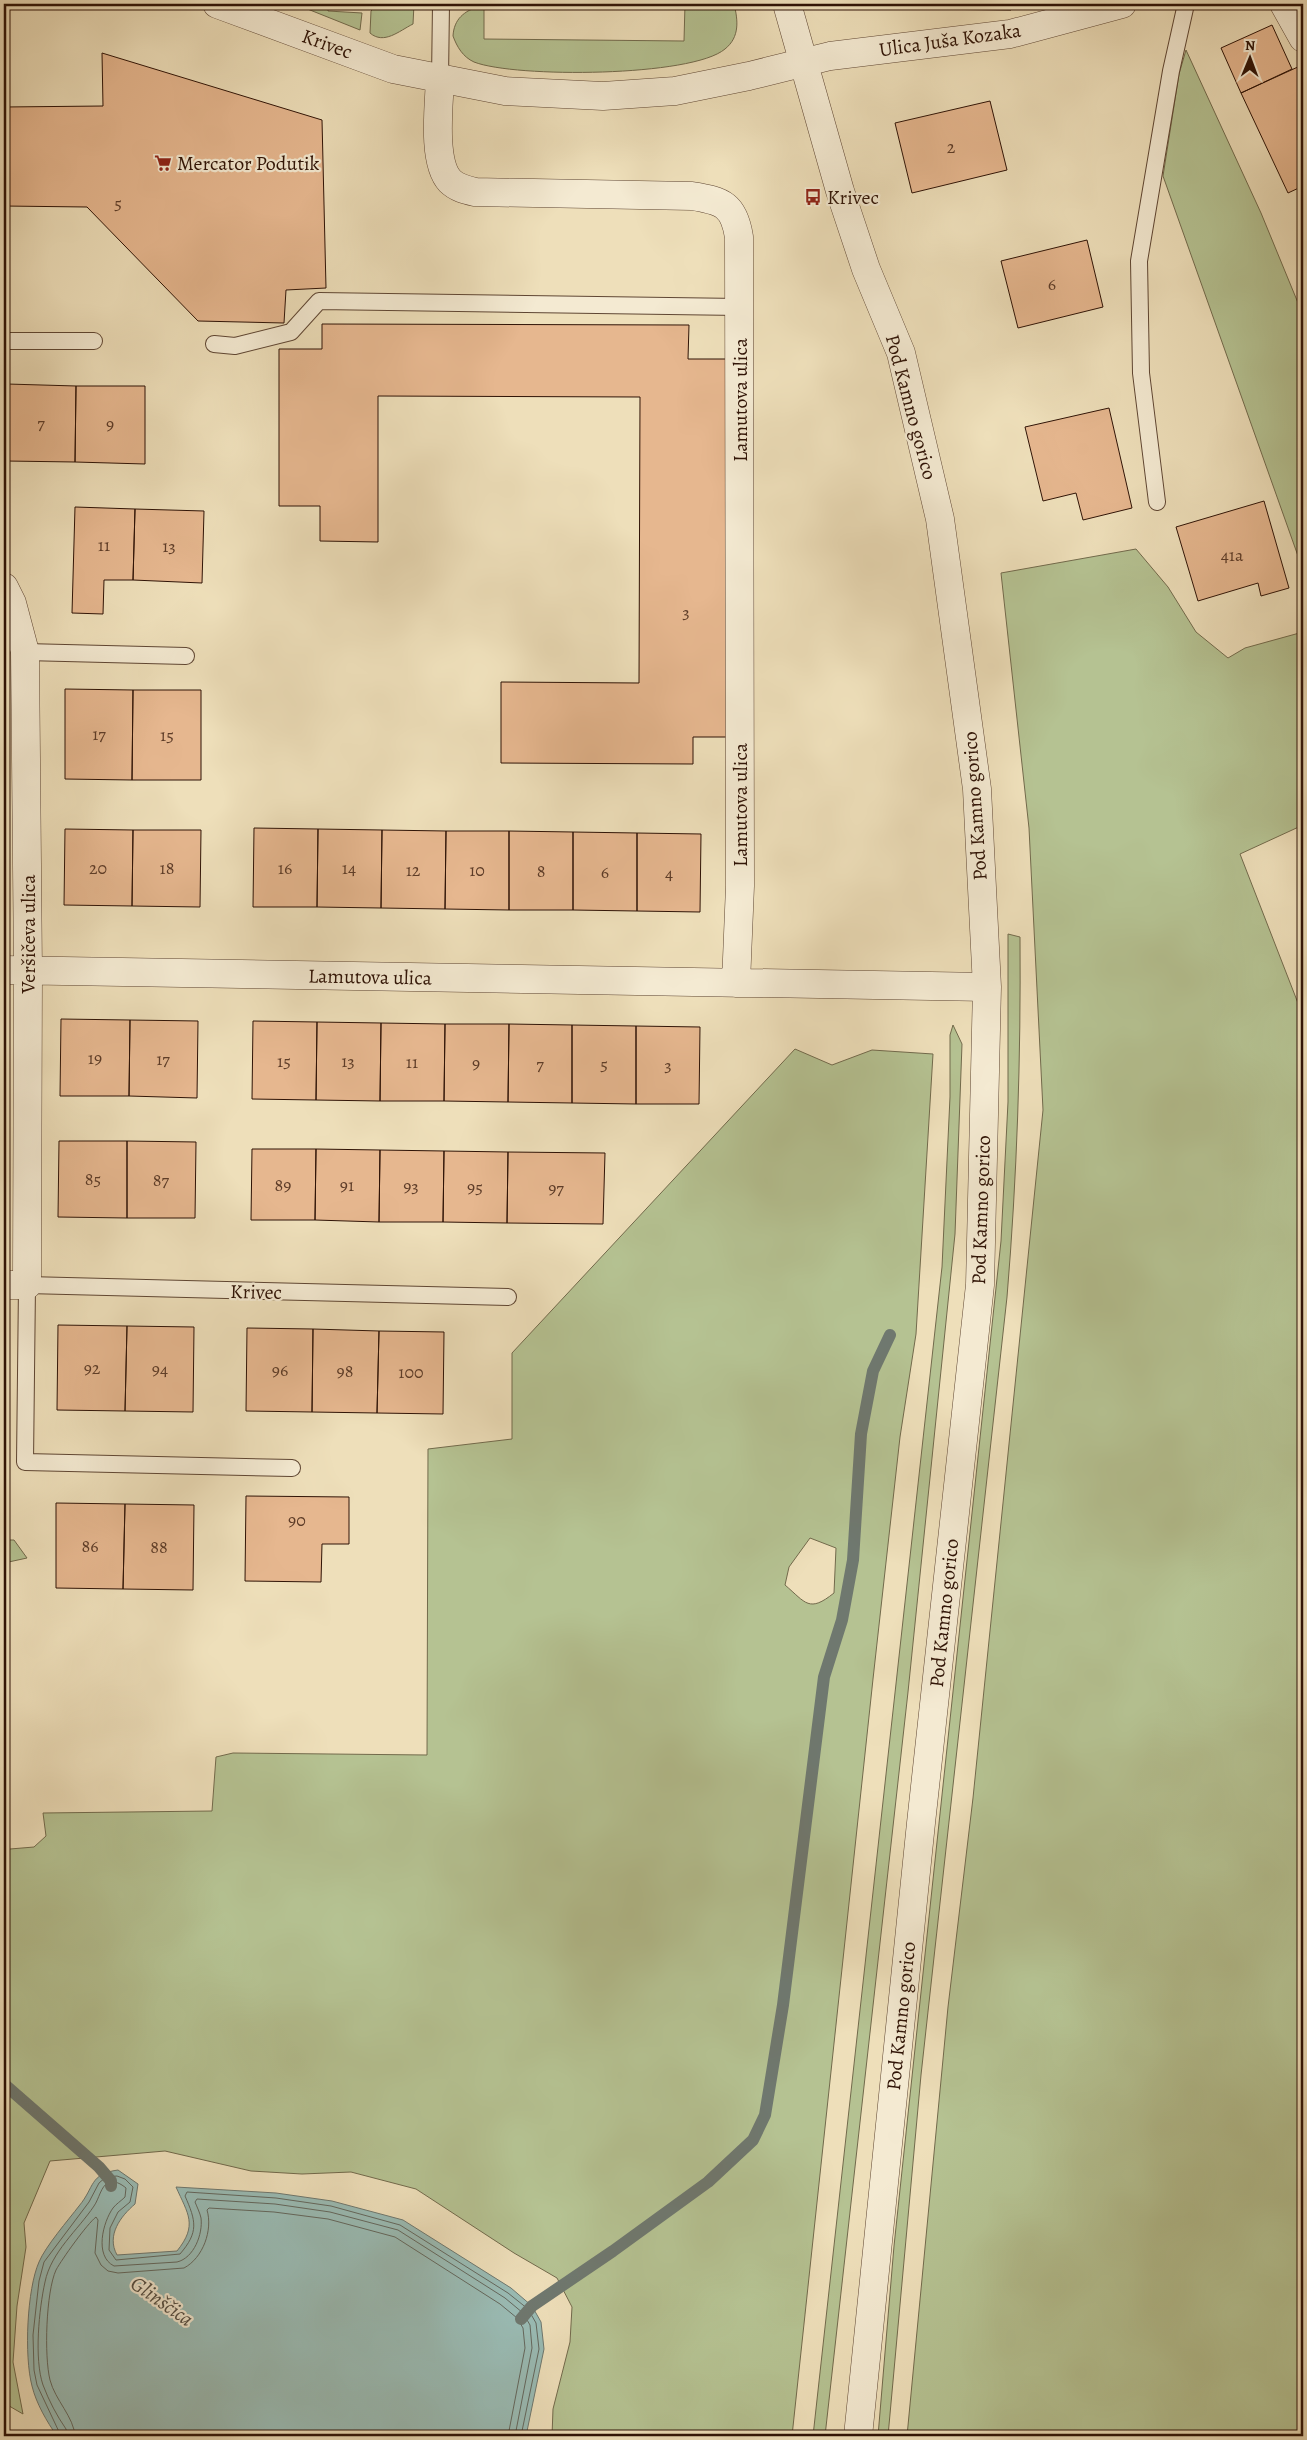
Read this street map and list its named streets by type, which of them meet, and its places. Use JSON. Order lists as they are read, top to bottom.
{
  "streets": {
    "street": [
      "Ulica Juša Kozaka",
      "Krivec",
      "Lamutova ulica",
      "Pod Kamno gorico",
      "Veršičeva ulica"
    ]
  },
  "crossings": [
    ["Ulica Juša Kozaka", "Krivec"],
    ["Ulica Juša Kozaka", "Pod Kamno gorico"],
    ["Krivec", "Lamutova ulica"],
    ["Krivec", "Pod Kamno gorico"],
    ["Krivec", "Veršičeva ulica"],
    ["Lamutova ulica", "Pod Kamno gorico"],
    ["Lamutova ulica", "Veršičeva ulica"]
  ],
  "water": ["Glinščica"],
  "places": {
    "supermarket": ["Mercator Podutik"],
    "bus stop": ["Krivec"]
  },
  "house_numbers": [
    "2",
    "5",
    "6",
    "7",
    "9",
    "11",
    "13",
    "41a",
    "3",
    "17",
    "15",
    "20",
    "18",
    "16",
    "14",
    "12",
    "10",
    "8",
    "6",
    "4",
    "19",
    "17",
    "15",
    "13",
    "11",
    "9",
    "7",
    "5",
    "3",
    "85",
    "87",
    "89",
    "91",
    "93",
    "95",
    "97",
    "92",
    "94",
    "96",
    "98",
    "100",
    "90",
    "86",
    "88"
  ],
  "north": "top"
}
